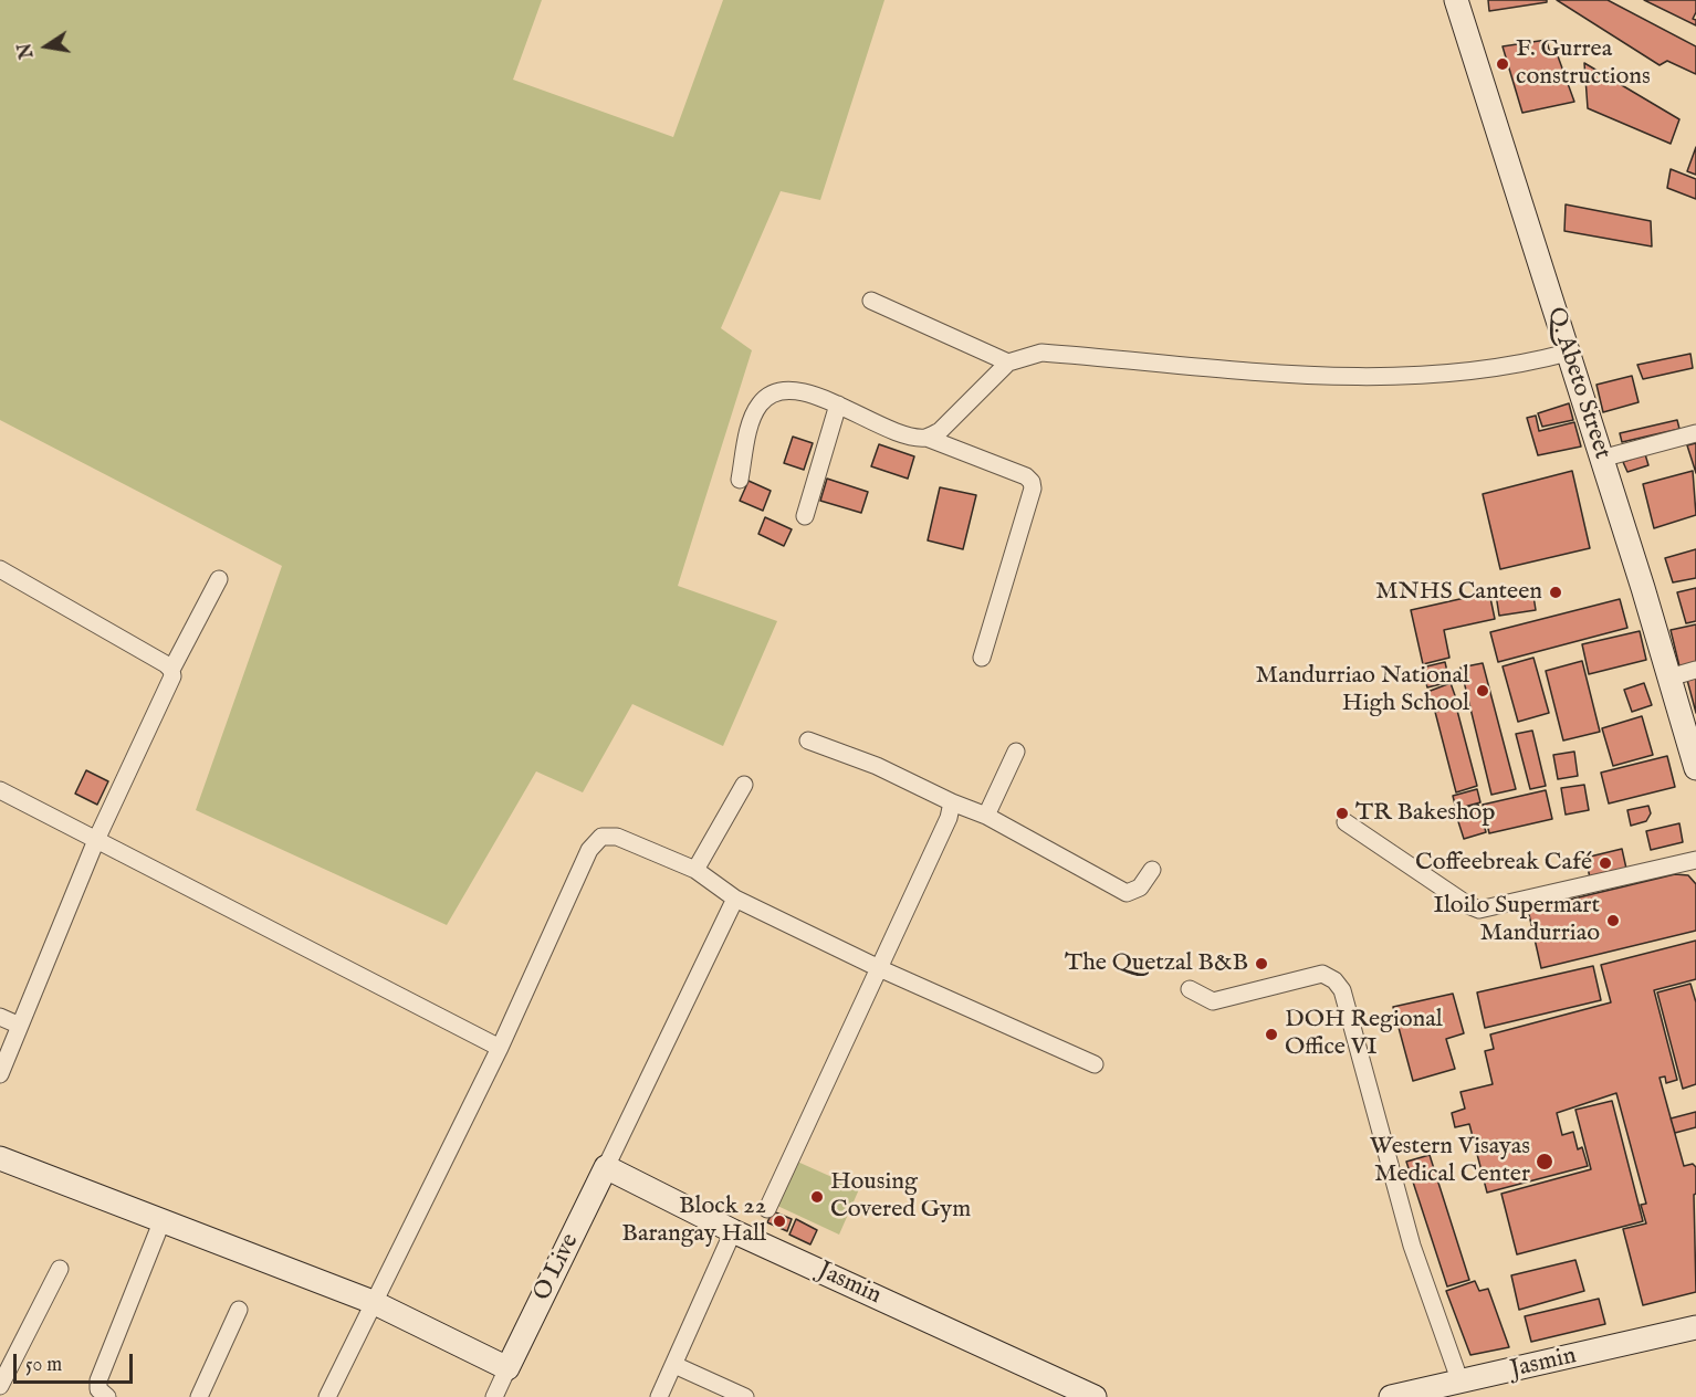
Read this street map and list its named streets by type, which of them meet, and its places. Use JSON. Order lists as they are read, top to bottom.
{
  "streets": {
    "street": ["Q. Abeto Street", "O Live", "Jasmin"]
  },
  "crossings": [
    ["O Live", "Jasmin"]
  ],
  "places": [
    "F. Gurrea constructions",
    "MNHS Canteen",
    "Mandurriao National High School",
    "TR Bakeshop",
    "Coffeebreak Café",
    "Iloilo Supermart Mandurriao",
    "The Quetzal B&B",
    "DOH Regional Office VI",
    "Western Visayas Medical Center",
    "Housing Covered Gym",
    "Block 22 Barangay Hall"
  ],
  "scale_bar": "50 m",
  "north": "left"
}
